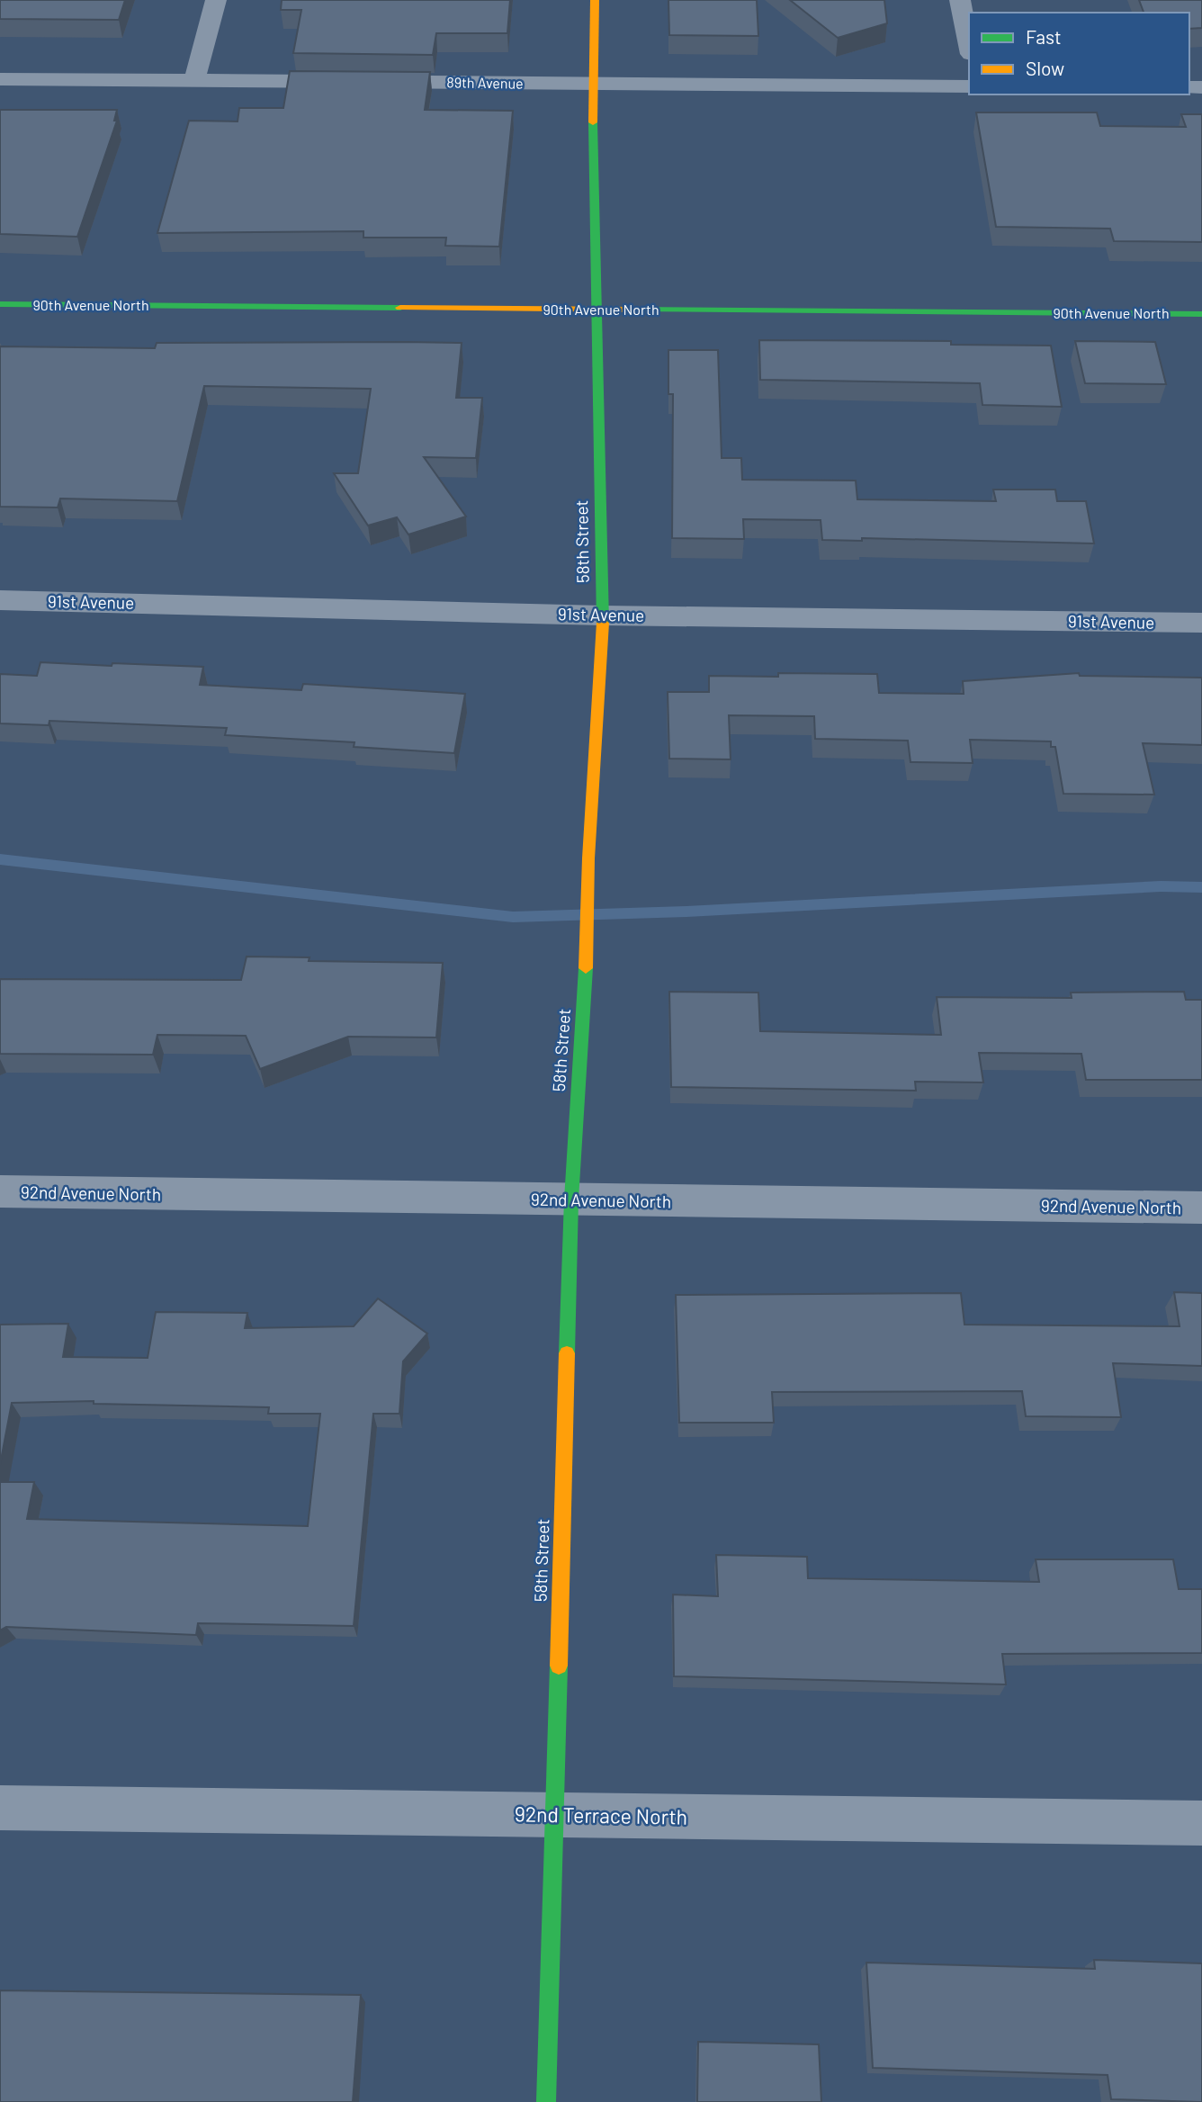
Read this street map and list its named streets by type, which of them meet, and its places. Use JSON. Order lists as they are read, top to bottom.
{
  "streets": {
    "street": [
      "89th Avenue",
      "90th Avenue North",
      "58th Street",
      "91st Avenue",
      "92nd Avenue North",
      "92nd Terrace North"
    ]
  },
  "crossings": [
    ["89th Avenue", "58th Street"],
    ["90th Avenue North", "58th Street"],
    ["58th Street", "91st Avenue"],
    ["58th Street", "92nd Avenue North"],
    ["58th Street", "92nd Terrace North"]
  ],
  "legend": ["Fast", "Slow"]
}
